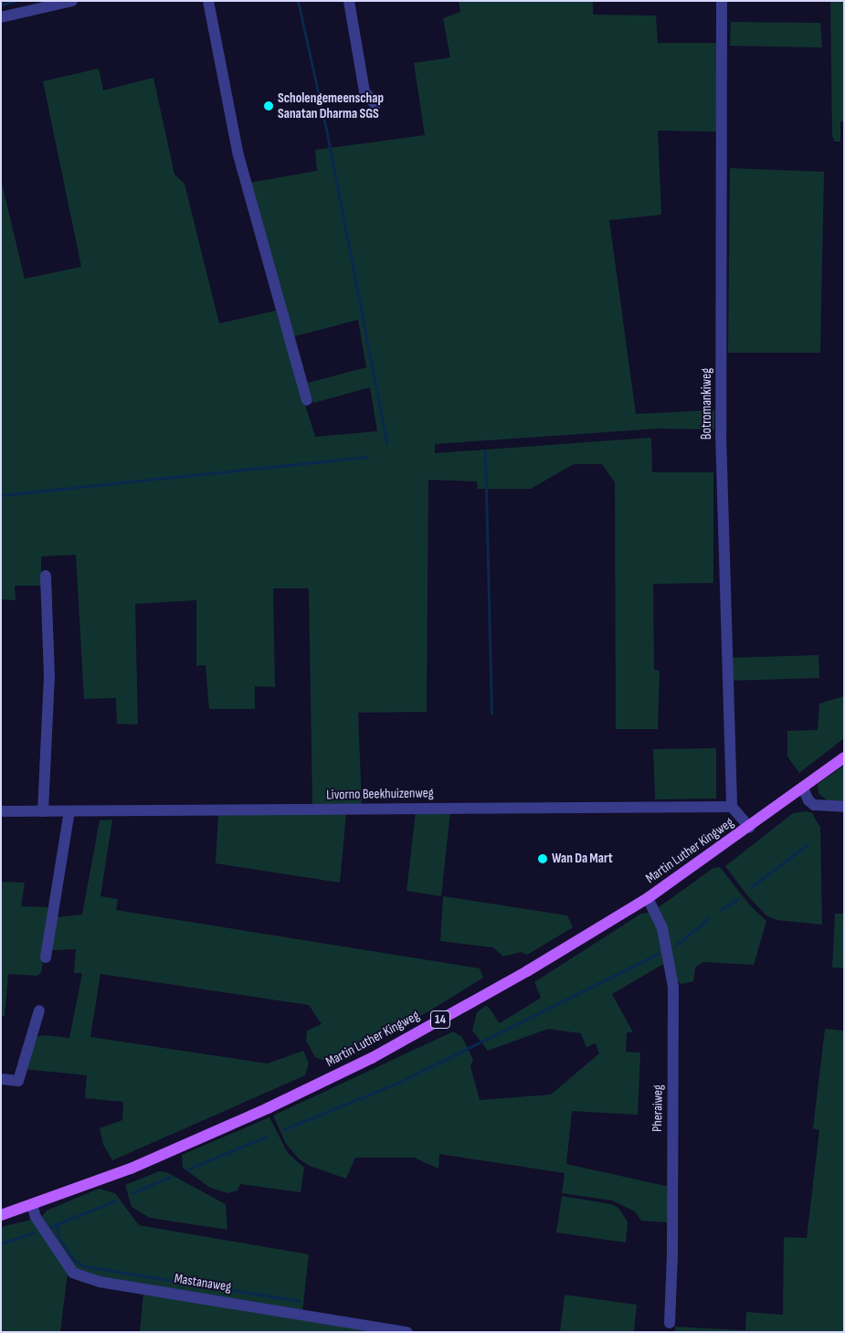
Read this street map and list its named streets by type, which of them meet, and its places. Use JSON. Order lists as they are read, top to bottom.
{
  "streets": {
    "main road": ["Martin Luther Kingweg", "14"],
    "street": [
      "Botromankiweg",
      "Livorno Beekhuizenweg",
      "Pheraiweg",
      "Mastanaweg"
    ]
  },
  "crossings": [
    ["Botromankiweg", "Livorno Beekhuizenweg"],
    ["Martin Luther Kingweg", "Pheraiweg"],
    ["Martin Luther Kingweg", "Mastanaweg"]
  ],
  "places": ["Scholengemeenschap Sanatan Dharma SGS", "Wan Da Mart"]
}
